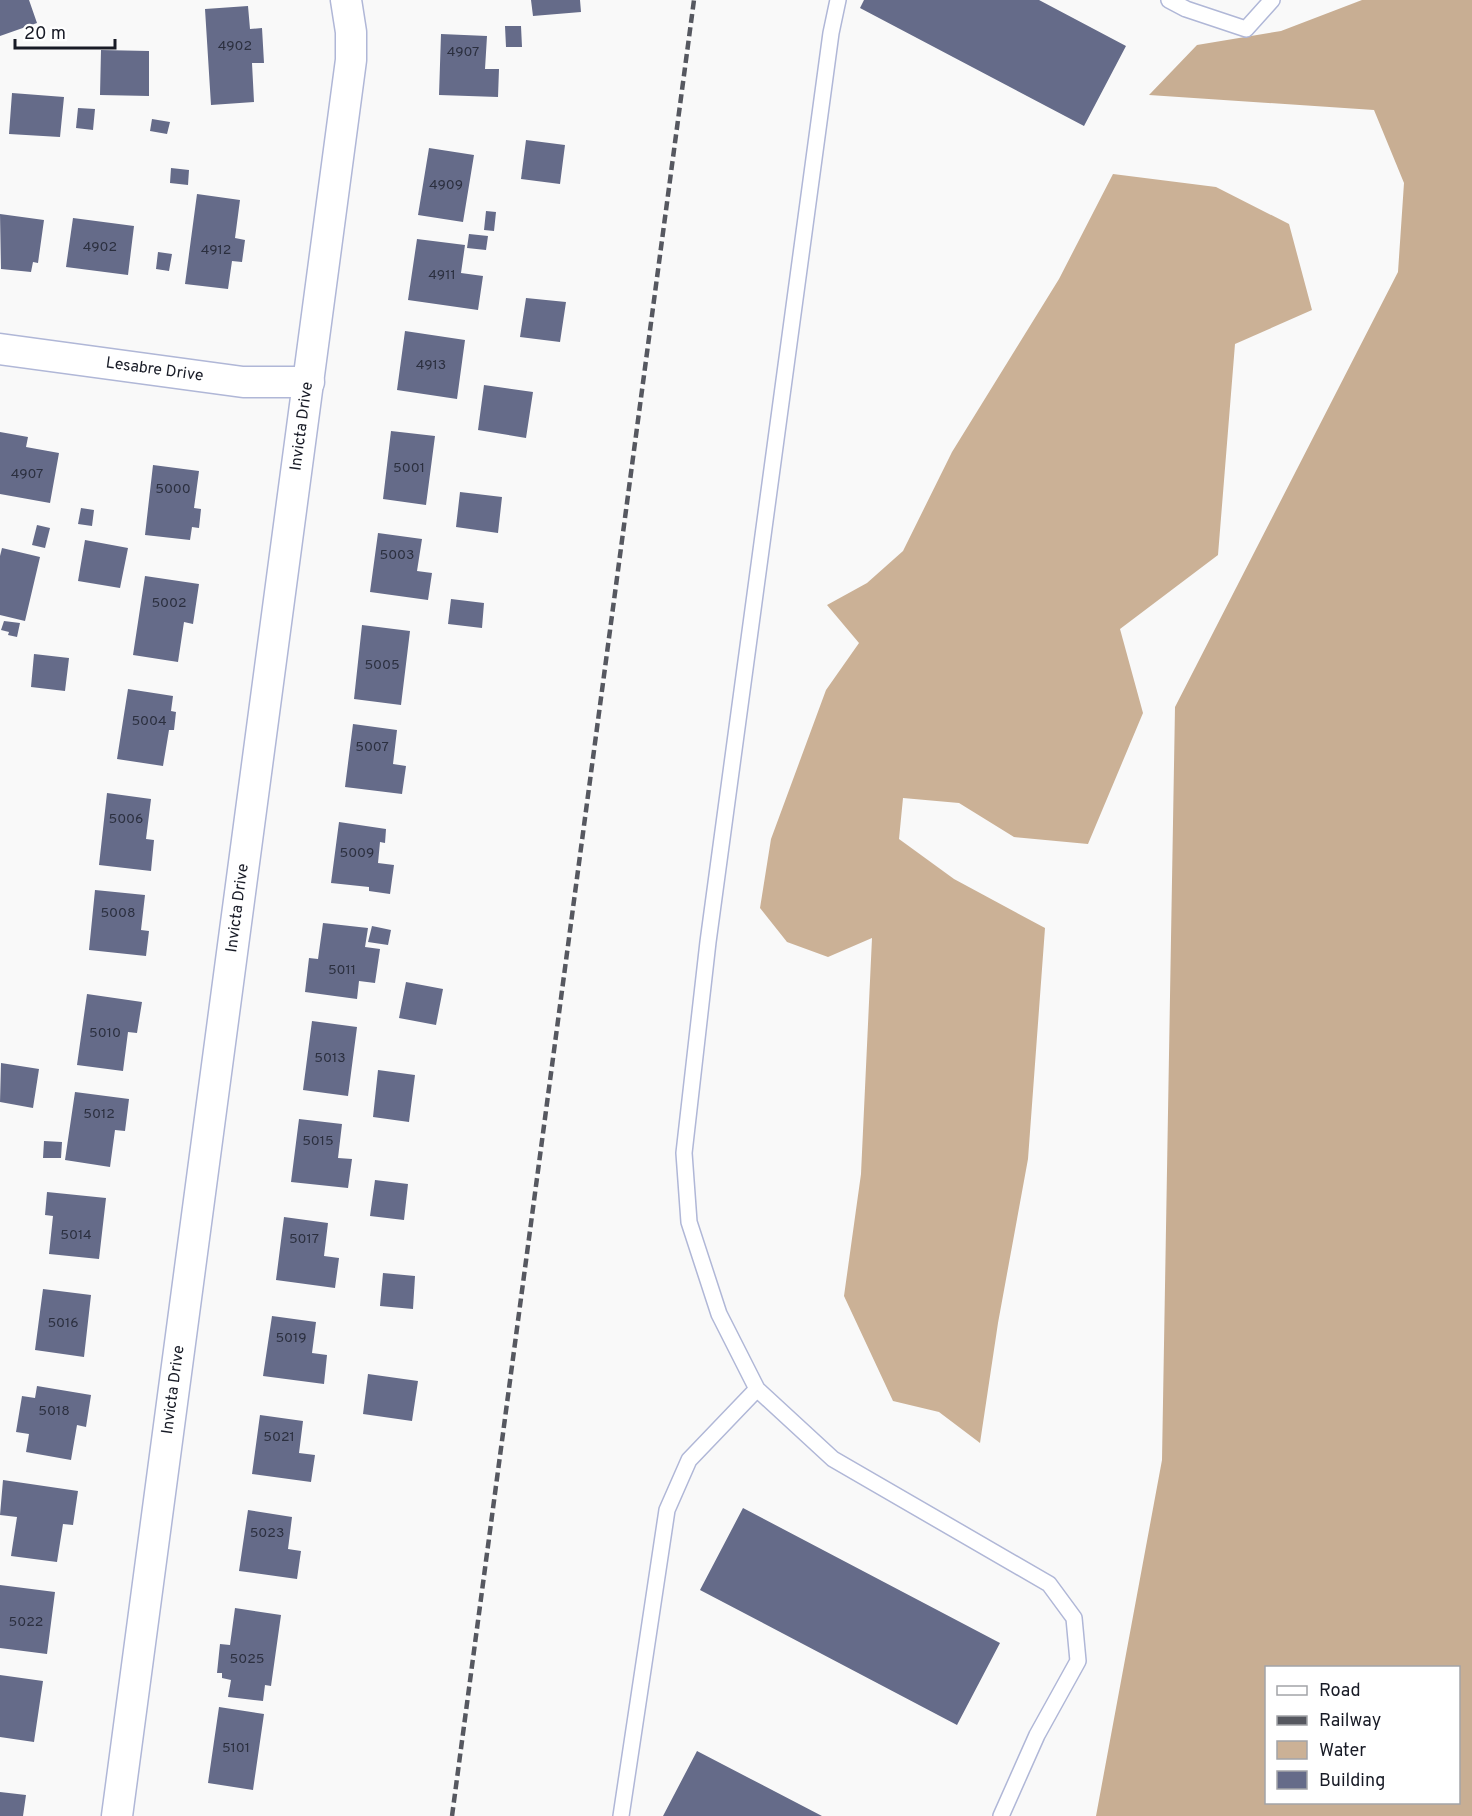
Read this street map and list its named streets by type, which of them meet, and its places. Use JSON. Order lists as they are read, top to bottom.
{
  "streets": {
    "street": ["Lesabre Drive", "Invicta Drive"]
  },
  "crossings": [
    ["Lesabre Drive", "Invicta Drive"]
  ],
  "house_numbers": [
    "4902",
    "4907",
    "4909",
    "4902",
    "4912",
    "4911",
    "4913",
    "5001",
    "4907",
    "5000",
    "5003",
    "5002",
    "5005",
    "5004",
    "5007",
    "5006",
    "5009",
    "5008",
    "5011",
    "5010",
    "5013",
    "5012",
    "5015",
    "5014",
    "5017",
    "5016",
    "5019",
    "5018",
    "5021",
    "5023",
    "5022",
    "5025",
    "5101"
  ],
  "legend": [
    "Road",
    "Railway",
    "Water",
    "Building"
  ],
  "scale_bar": "20 m"
}
